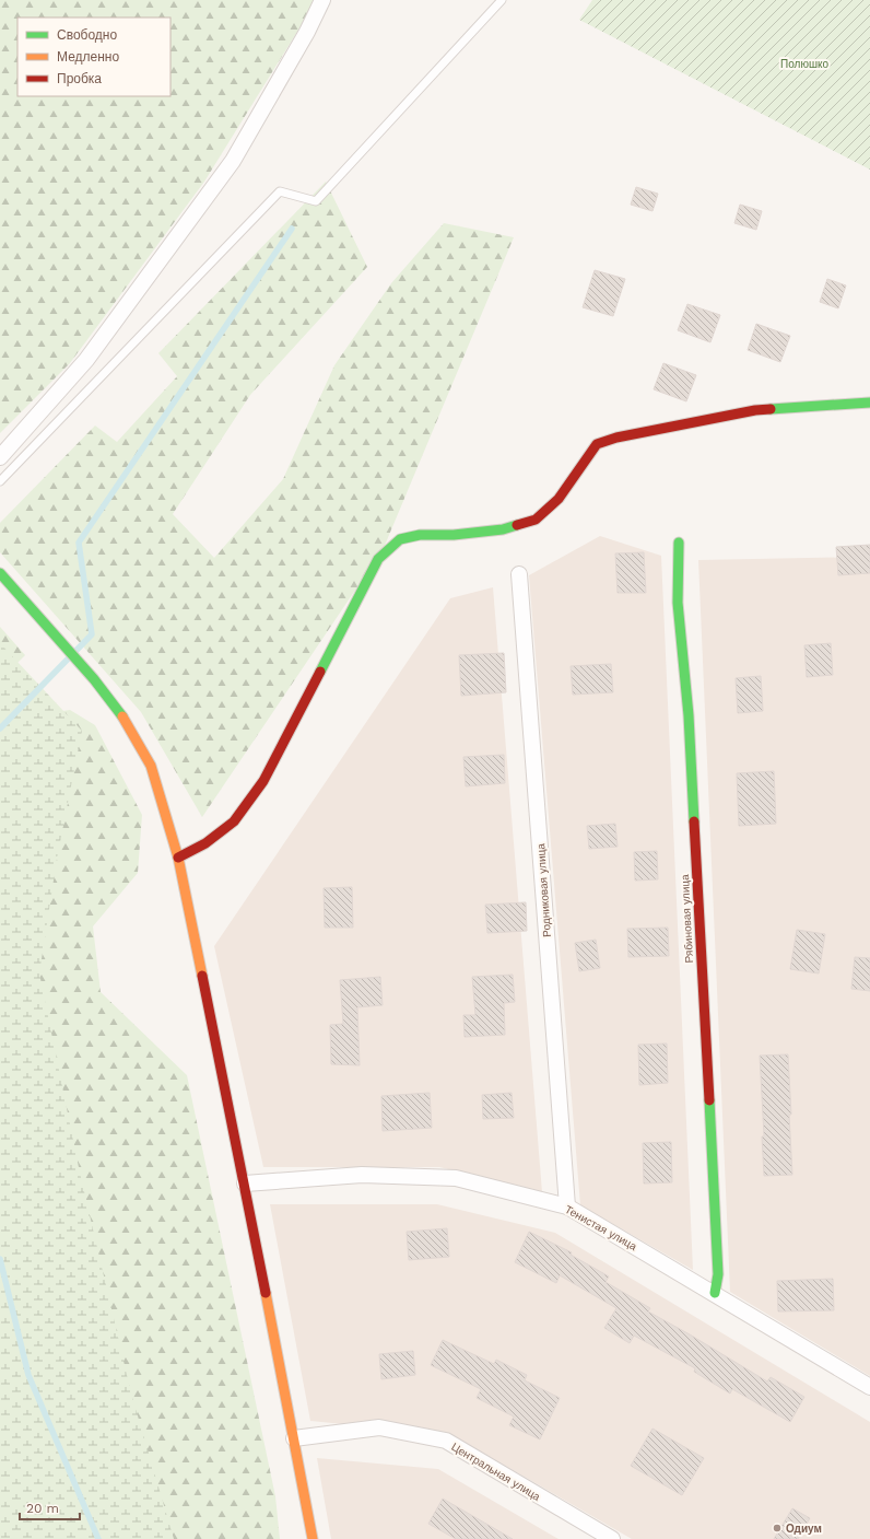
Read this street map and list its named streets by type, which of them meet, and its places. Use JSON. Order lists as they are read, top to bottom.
{
  "streets": {
    "street": [
      "Родниковая улица",
      "Рябиновая улица",
      "Тенистая улица",
      "Центральная улица"
    ]
  },
  "crossings": [
    ["Родниковая улица", "Тенистая улица"],
    ["Рябиновая улица", "Тенистая улица"]
  ],
  "parks": ["Полюшко"],
  "places": ["Одиум"],
  "legend": ["Свободно", "Медленно", "Пробка"],
  "scale_bar": "20 m"
}
